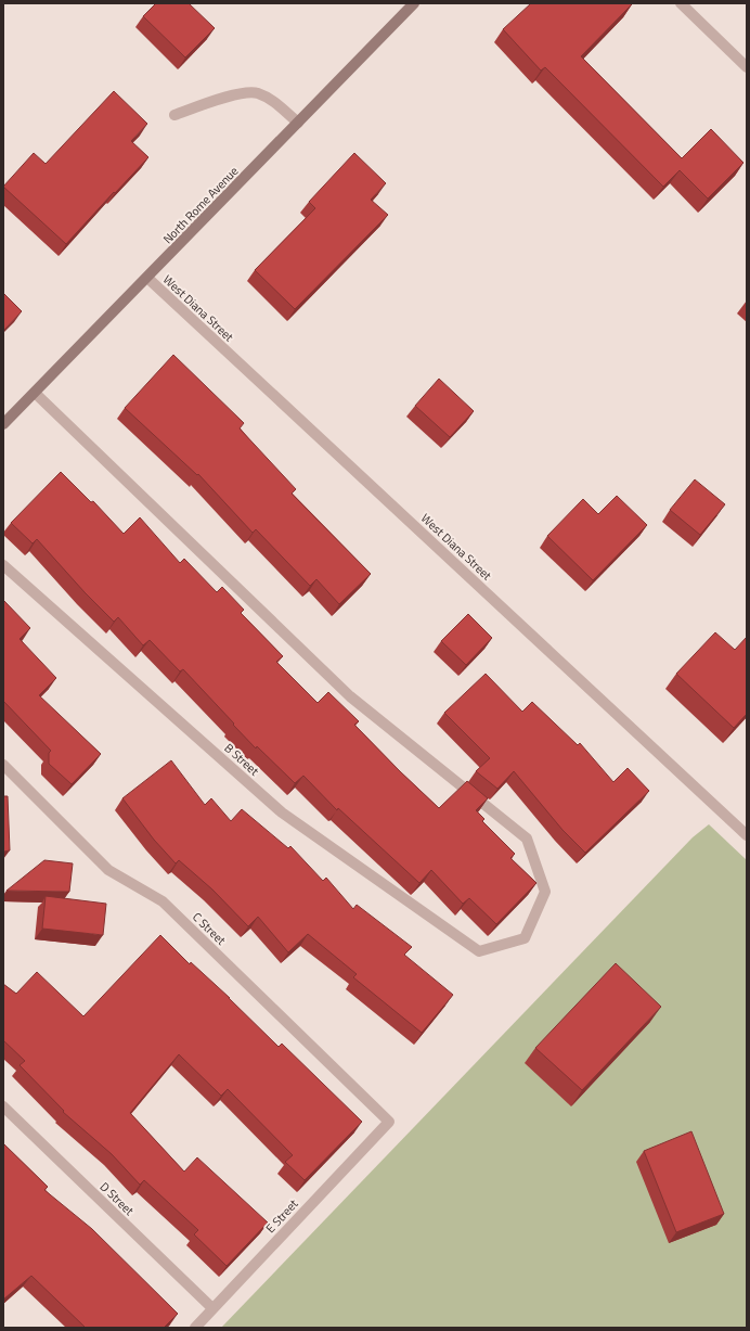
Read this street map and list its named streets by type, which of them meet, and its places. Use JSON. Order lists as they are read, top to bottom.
{
  "streets": {
    "street": [
      "North Rome Avenue",
      "West Diana Street",
      "B Street",
      "C Street",
      "D Street",
      "E Street"
    ]
  },
  "crossings": [
    ["North Rome Avenue", "West Diana Street"],
    ["North Rome Avenue", "B Street"],
    ["C Street", "E Street"],
    ["D Street", "E Street"]
  ]
}
